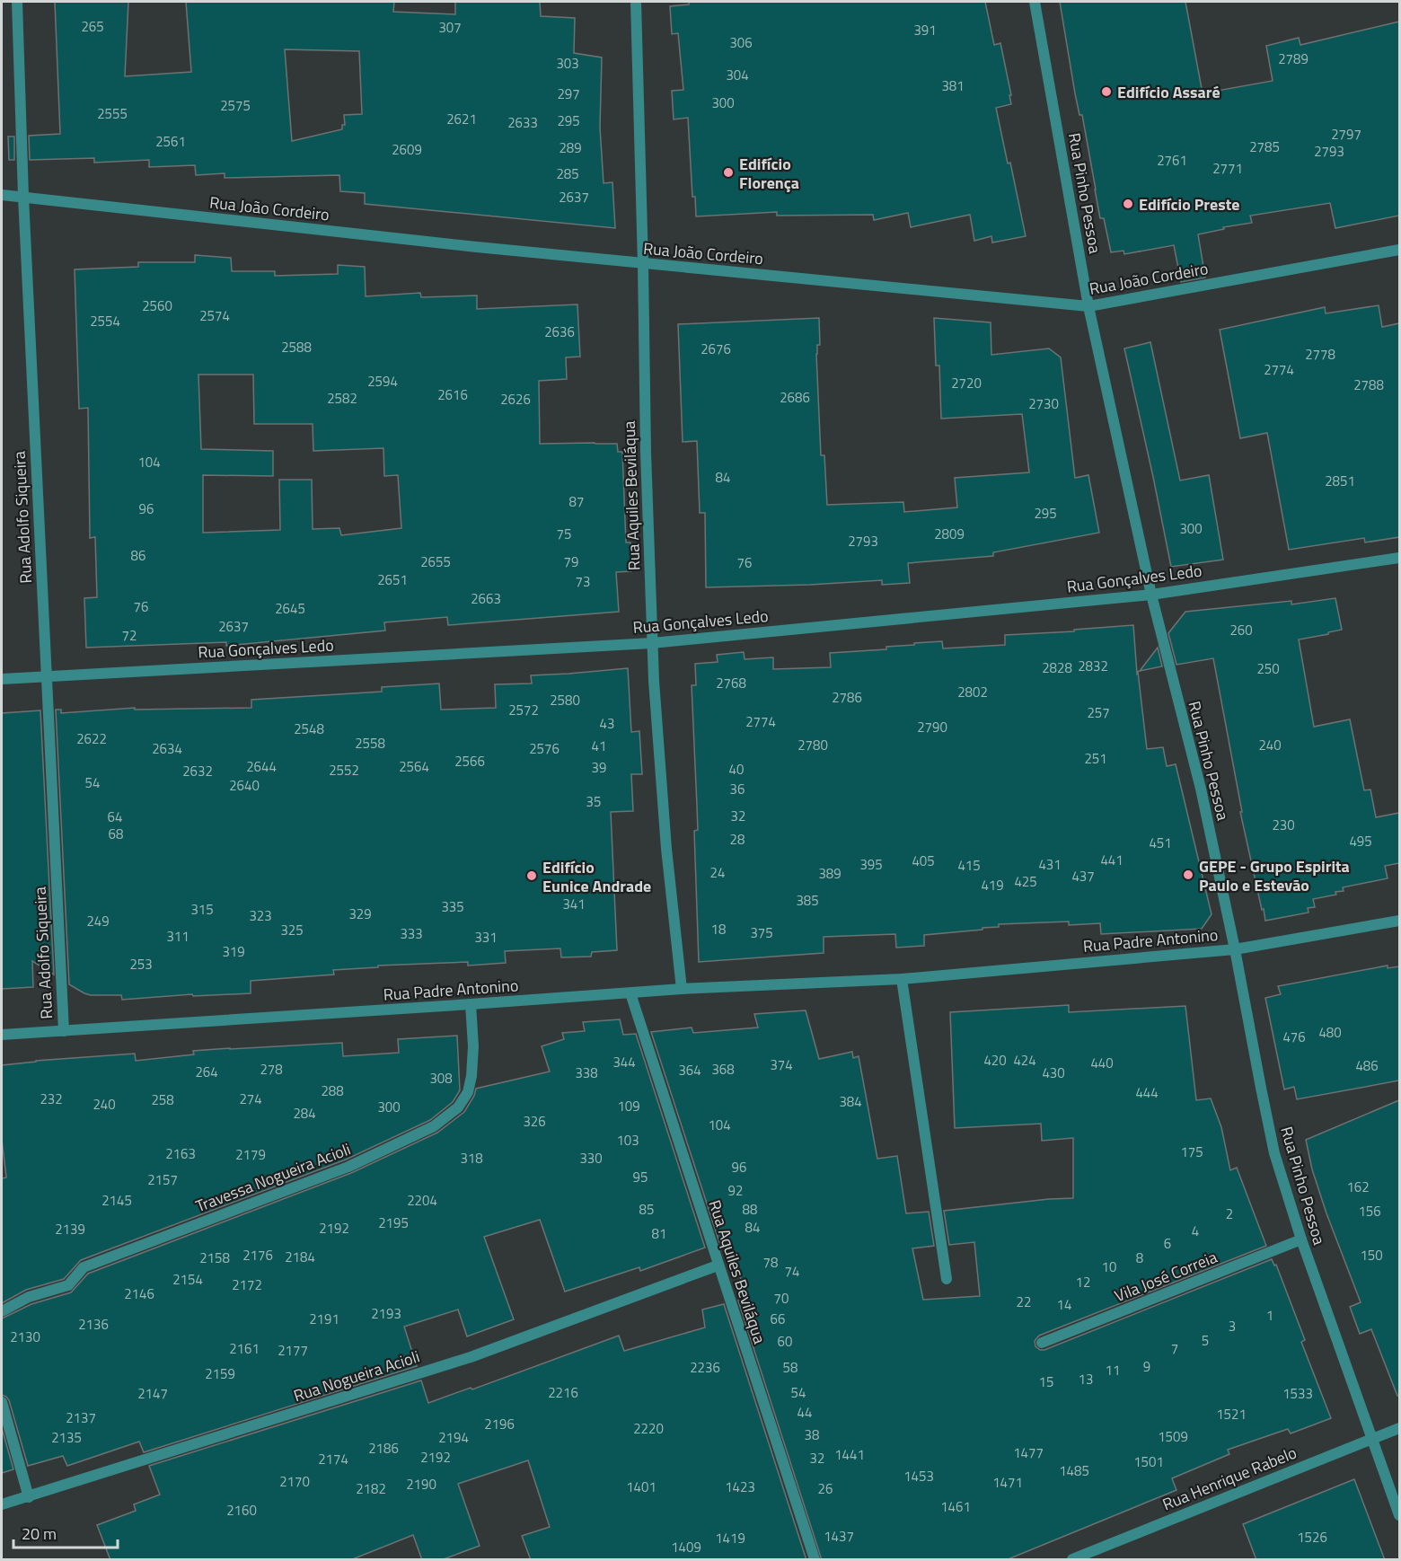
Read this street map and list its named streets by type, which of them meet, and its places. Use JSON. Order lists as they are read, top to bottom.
{
  "streets": {
    "street": [
      "Rua Pinho Pessoa",
      "Rua João Cordeiro",
      "Rua Aquiles Beviláqua",
      "Rua Adolfo Siqueira",
      "Rua Gonçalves Ledo",
      "Rua Padre Antonino",
      "Travessa Nogueira Acioli",
      "Vila José Correia",
      "Rua Nogueira Acioli",
      "Rua Henrique Rabelo"
    ]
  },
  "crossings": [
    ["Rua Pinho Pessoa", "Rua João Cordeiro"],
    ["Rua Pinho Pessoa", "Rua Gonçalves Ledo"],
    ["Rua Pinho Pessoa", "Rua Padre Antonino"],
    ["Rua Pinho Pessoa", "Vila José Correia"],
    ["Rua Pinho Pessoa", "Rua Henrique Rabelo"],
    ["Rua João Cordeiro", "Rua Aquiles Beviláqua"],
    ["Rua João Cordeiro", "Rua Adolfo Siqueira"],
    ["Rua Aquiles Beviláqua", "Rua Gonçalves Ledo"],
    ["Rua Aquiles Beviláqua", "Rua Padre Antonino"],
    ["Rua Aquiles Beviláqua", "Rua Nogueira Acioli"],
    ["Rua Adolfo Siqueira", "Rua Gonçalves Ledo"],
    ["Rua Adolfo Siqueira", "Rua Padre Antonino"],
    ["Rua Padre Antonino", "Travessa Nogueira Acioli"]
  ],
  "places": [
    "Edifício Assaré",
    "Edifício Florença",
    "Edifício Preste",
    "GEPE - Grupo Espirita Paulo e Estevão",
    "Edifício Eunice Andrade"
  ],
  "house_numbers": [
    "265",
    "307",
    "391",
    "306",
    "2789",
    "303",
    "304",
    "381",
    "297",
    "300",
    "2575",
    "2555",
    "2621",
    "295",
    "2633",
    "2797",
    "2561",
    "2785",
    "289",
    "2609",
    "2793",
    "2761",
    "2771",
    "285",
    "2637",
    "2560",
    "2574",
    "2554",
    "2636",
    "2588",
    "2676",
    "2778",
    "2774",
    "2594",
    "2720",
    "2788",
    "2616",
    "2686",
    "2582",
    "2626",
    "2730",
    "104",
    "84",
    "2851",
    "87",
    "96",
    "295",
    "300",
    "75",
    "2809",
    "2793",
    "86",
    "2655",
    "79",
    "76",
    "2651",
    "73",
    "2663",
    "76",
    "2645",
    "2637",
    "260",
    "72",
    "2832",
    "2828",
    "250",
    "2768",
    "2802",
    "2786",
    "2580",
    "2572",
    "257",
    "2774",
    "43",
    "2790",
    "2548",
    "2622",
    "2558",
    "2780",
    "240",
    "41",
    "2634",
    "2576",
    "251",
    "2566",
    "2644",
    "2564",
    "39",
    "40",
    "2552",
    "2632",
    "54",
    "2640",
    "36",
    "35",
    "32",
    "64",
    "230",
    "68",
    "28",
    "495",
    "451",
    "441",
    "405",
    "395",
    "431",
    "415",
    "24",
    "389",
    "437",
    "425",
    "419",
    "385",
    "341",
    "335",
    "315",
    "329",
    "323",
    "249",
    "18",
    "325",
    "375",
    "333",
    "311",
    "331",
    "319",
    "253",
    "480",
    "476",
    "420",
    "424",
    "344",
    "440",
    "374",
    "486",
    "278",
    "368",
    "364",
    "264",
    "338",
    "430",
    "308",
    "288",
    "444",
    "232",
    "274",
    "258",
    "384",
    "240",
    "109",
    "300",
    "284",
    "326",
    "104",
    "103",
    "175",
    "2163",
    "2179",
    "318",
    "330",
    "96",
    "95",
    "2157",
    "162",
    "92",
    "2145",
    "2204",
    "85",
    "88",
    "156",
    "2",
    "2195",
    "84",
    "2192",
    "2139",
    "4",
    "81",
    "6",
    "2176",
    "150",
    "2184",
    "2158",
    "8",
    "78",
    "10",
    "74",
    "2154",
    "12",
    "2172",
    "2146",
    "70",
    "22",
    "14",
    "2193",
    "1",
    "2191",
    "66",
    "2136",
    "3",
    "2130",
    "5",
    "60",
    "2161",
    "7",
    "2177",
    "9",
    "2236",
    "58",
    "11",
    "2159",
    "13",
    "15",
    "2216",
    "54",
    "2147",
    "1533",
    "44",
    "1521",
    "2137",
    "2196",
    "2220",
    "38",
    "1509",
    "2135",
    "2194",
    "2186",
    "1477",
    "1441",
    "2192",
    "32",
    "2174",
    "1501",
    "1485",
    "1453",
    "2170",
    "1471",
    "2190",
    "1401",
    "1423",
    "2182",
    "26",
    "1461",
    "2160",
    "1437",
    "1526",
    "1419",
    "1409"
  ],
  "scale_bar": "20 m"
}
